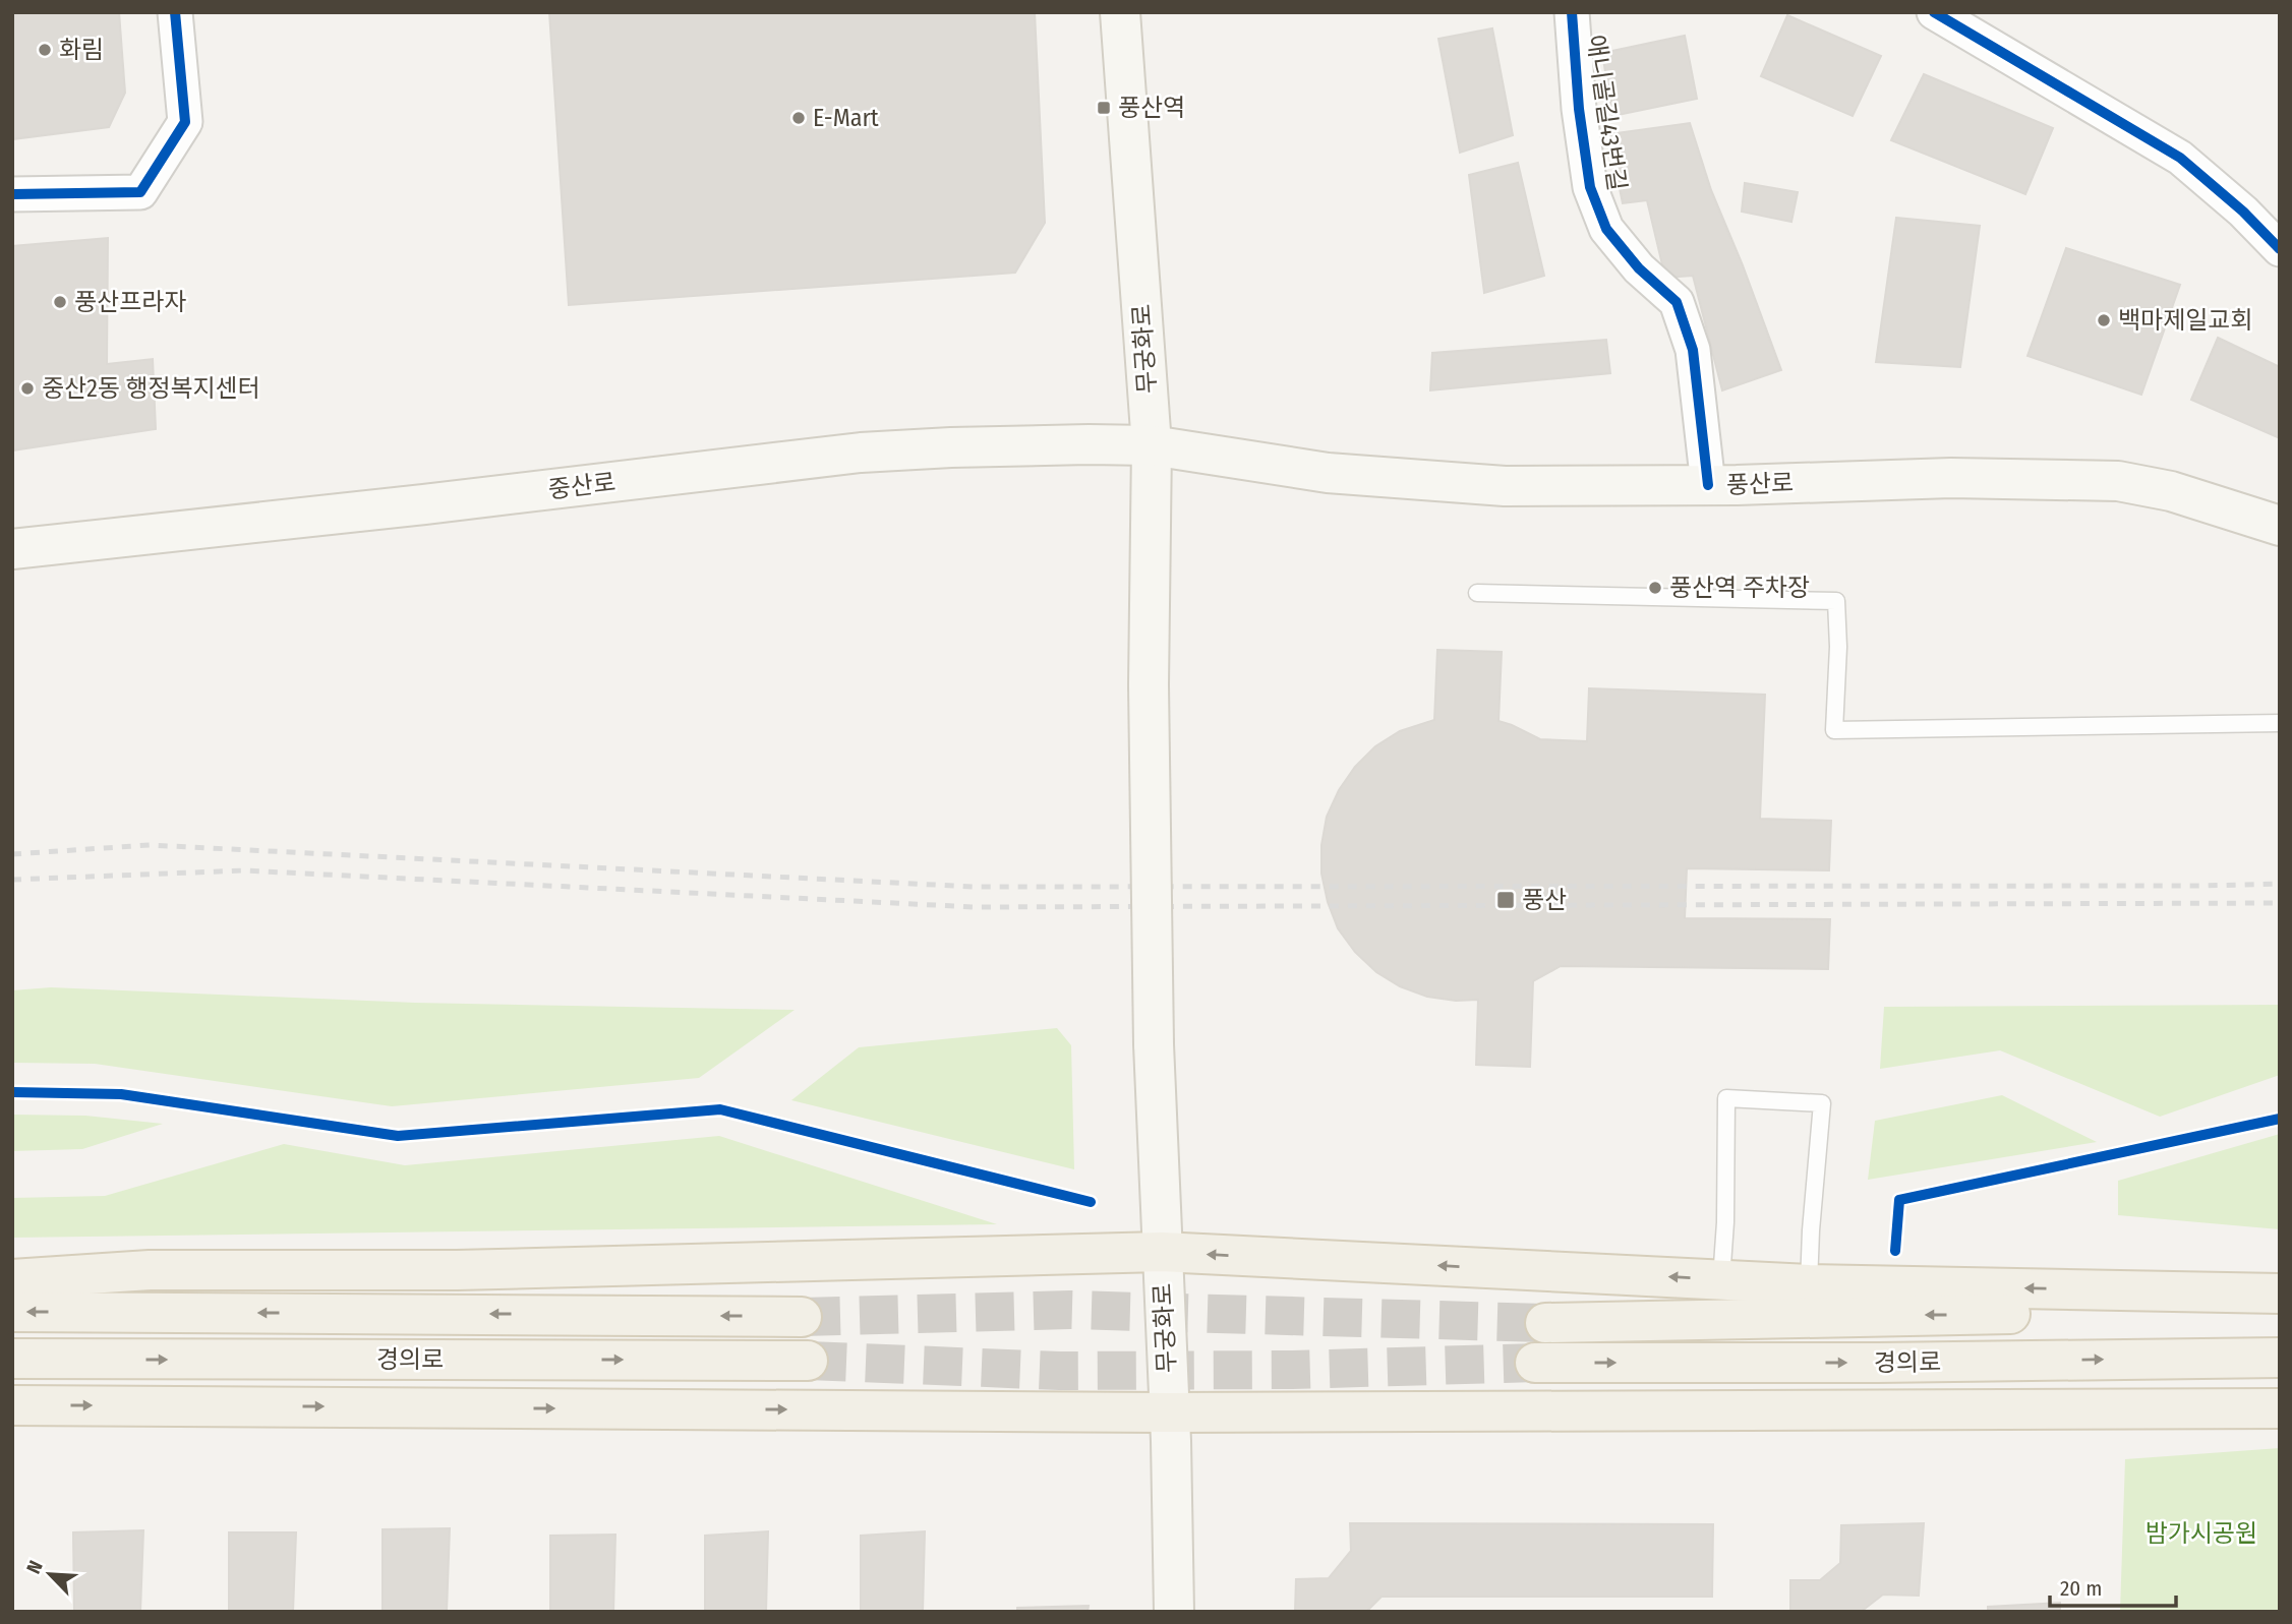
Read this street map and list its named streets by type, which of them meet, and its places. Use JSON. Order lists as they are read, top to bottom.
{
  "streets": {
    "main road": [
      "무궁화로",
      "풍산로",
      "중산로",
      "경의로"
    ],
    "street": ["애니골길43번길"]
  },
  "crossings": [
    ["애니골길43번길", "풍산로"],
    ["무궁화로", "풍산로"],
    ["무궁화로", "중산로"],
    ["풍산로", "중산로"]
  ],
  "parks": ["밤가시공원"],
  "places": {
    "other": [
      "화림",
      "E-Mart",
      "풍산프라자",
      "백마제일교회",
      "중산2동 행정복지센터",
      "풍산역 주차장"
    ],
    "transit": ["풍산역", "풍산"]
  },
  "scale_bar": "20 m",
  "north": "top left"
}
